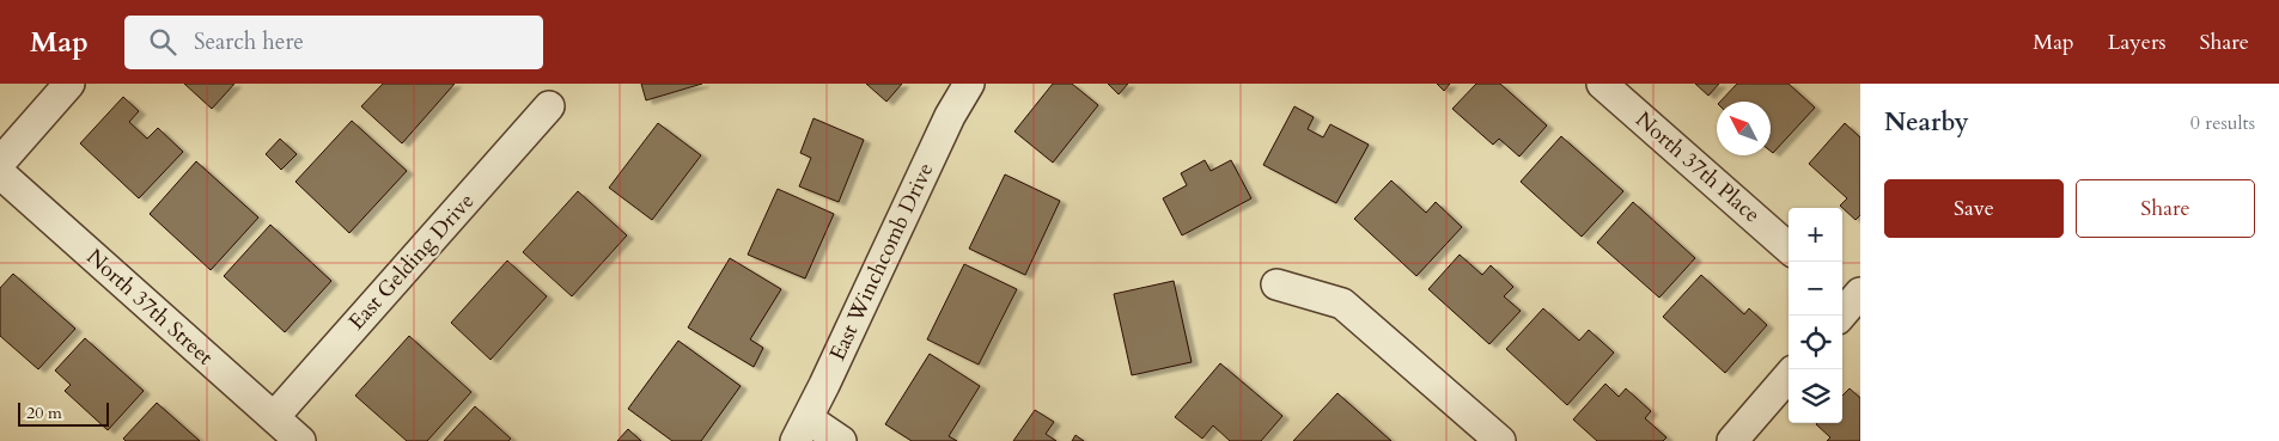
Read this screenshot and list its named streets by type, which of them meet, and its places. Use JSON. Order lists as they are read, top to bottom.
{
  "streets": {
    "street": [
      "North 37th Place",
      "East Gelding Drive",
      "East Winchcomb Drive",
      "North 37th Street"
    ]
  },
  "crossings": [
    ["East Gelding Drive", "North 37th Street"]
  ],
  "scale_bar": "20 m",
  "north": "top left",
  "page": {
    "header": "Map",
    "search": "Search here",
    "nav": ["Map", "Layers", "Share"],
    "heading": ["Nearby", "0 results"],
    "buttons": ["Save", "Share"],
    "map_buttons": ["+", "−"],
    "scale": "20 m"
  }
}
